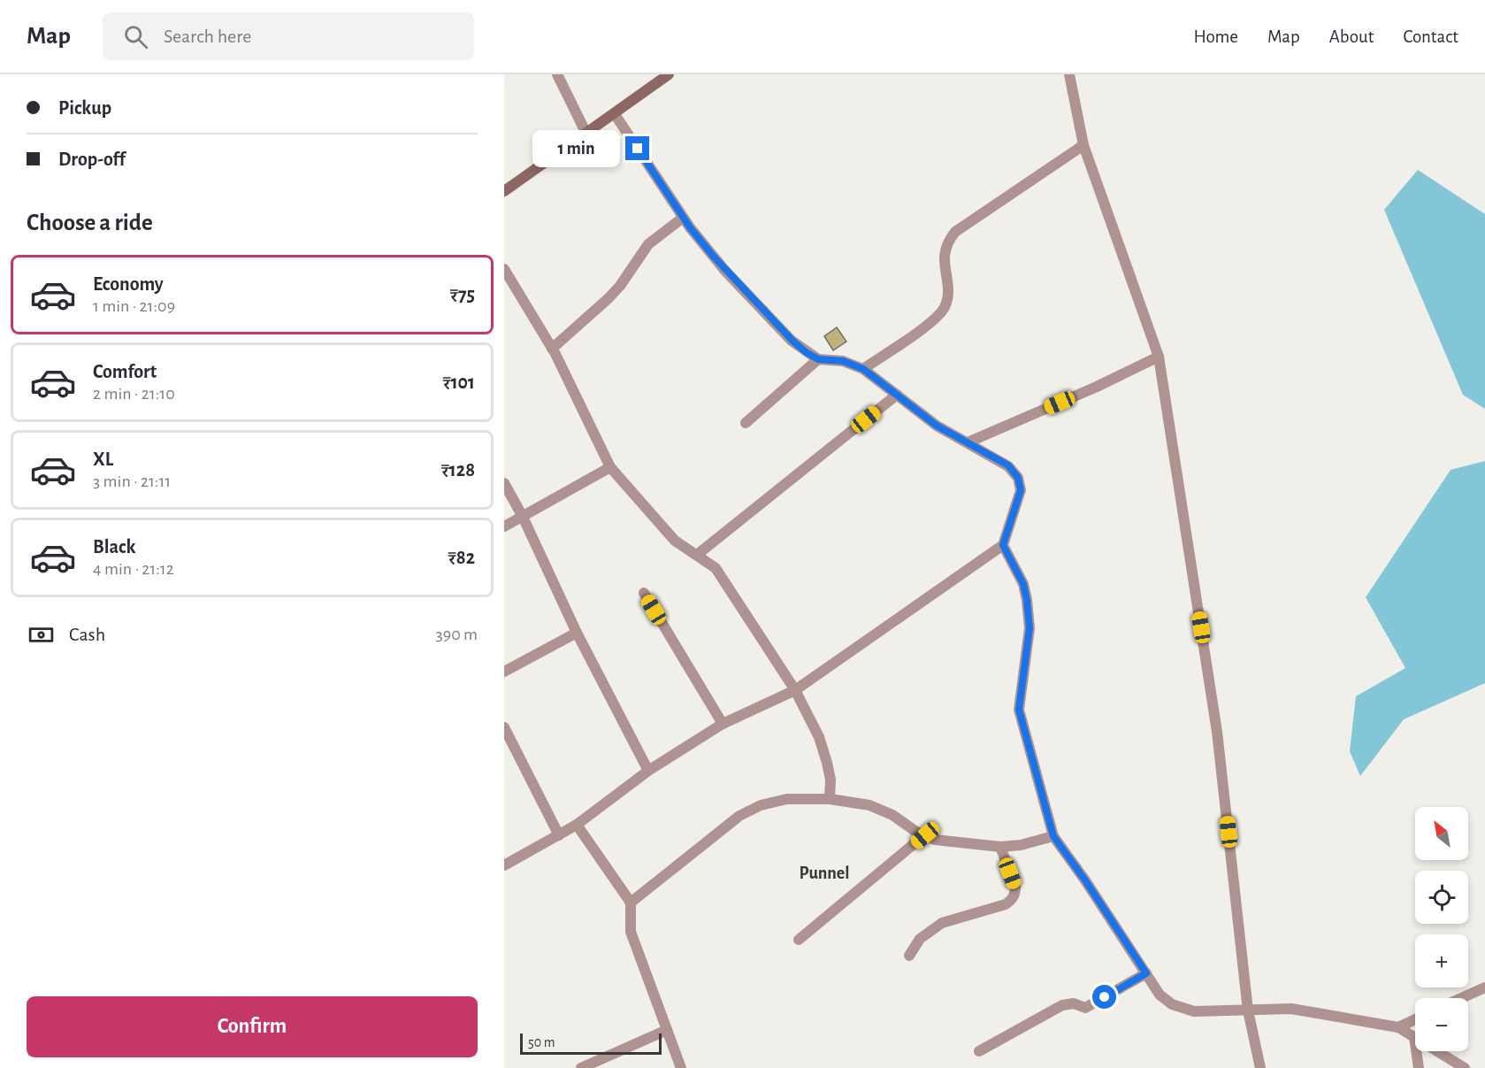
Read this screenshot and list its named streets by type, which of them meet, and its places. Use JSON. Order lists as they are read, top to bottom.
{
  "districts": ["Punnel"],
  "scale_bar": "50 m",
  "north": "top left",
  "page": {
    "header": "Map",
    "search": "Search here",
    "nav": [
      "Home",
      "Map",
      "About",
      "Contact"
    ],
    "banner": ["Pickup", "Drop-off"],
    "bubble": "1 min",
    "heading": "Choose a ride",
    "list": [
      {
        "name": "Economy",
        "note": "1 min · 21:09",
        "value": "₹75"
      },
      {
        "name": "Comfort",
        "note": "2 min · 21:10",
        "value": "₹101"
      },
      {
        "name": "XL",
        "note": "3 min · 21:11",
        "value": "₹128"
      },
      {
        "name": "Black",
        "note": "4 min · 21:12",
        "value": "₹82"
      }
    ],
    "pay": ["Cash", "390 m"],
    "map_buttons": ["+", "−"],
    "buttons": "Confirm",
    "scale": "50 m"
  }
}
